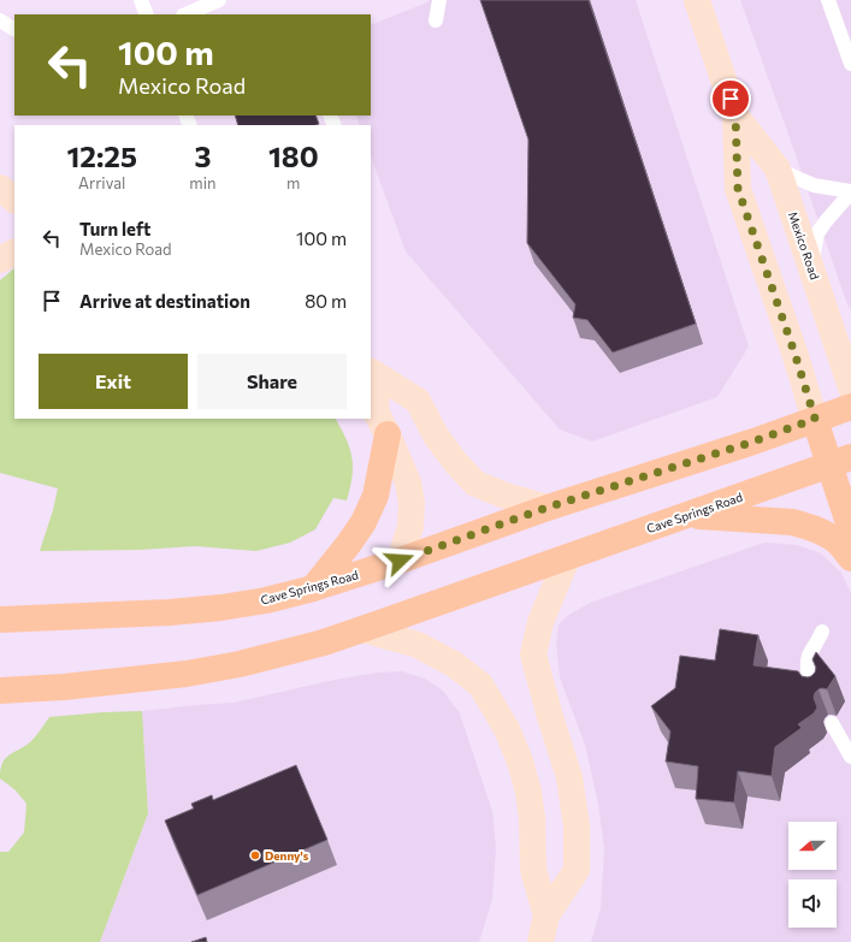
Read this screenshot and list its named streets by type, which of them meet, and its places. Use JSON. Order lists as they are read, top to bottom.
{
  "streets": {
    "main road": ["Mexico Road", "Cave Springs Road"]
  },
  "crossings": [
    ["Mexico Road", "Cave Springs Road"]
  ],
  "places": ["Denny's"],
  "north": "left",
  "page": {
    "turn": ["100 m", "Mexico Road"],
    "eta": [
      "12:25",
      "Arrival",
      "3",
      "min",
      "180",
      "m"
    ],
    "list": [
      {
        "name": "Turn left",
        "note": "Mexico Road",
        "value": "100 m"
      },
      {
        "name": "Arrive at destination",
        "value": "80 m"
      }
    ],
    "buttons": ["Exit", "Share"]
  }
}
